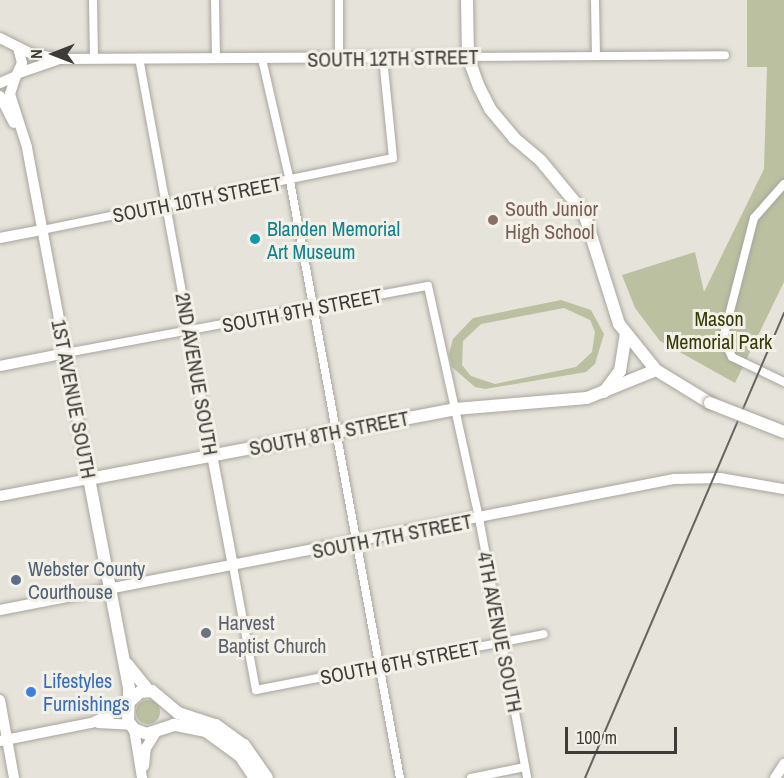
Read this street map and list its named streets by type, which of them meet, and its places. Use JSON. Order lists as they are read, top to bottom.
{
  "streets": {
    "main road": [
      "SOUTH 12TH STREET",
      "SOUTH 10TH STREET",
      "SOUTH 9TH STREET",
      "2ND AVENUE SOUTH",
      "1ST AVENUE SOUTH",
      "SOUTH 8TH STREET",
      "SOUTH 7TH STREET"
    ],
    "street": ["4TH AVENUE SOUTH", "SOUTH 6TH STREET"]
  },
  "crossings": [
    ["SOUTH 12TH STREET", "SOUTH 10TH STREET"],
    ["SOUTH 12TH STREET", "2ND AVENUE SOUTH"],
    ["SOUTH 12TH STREET", "1ST AVENUE SOUTH"],
    ["SOUTH 10TH STREET", "2ND AVENUE SOUTH"],
    ["SOUTH 10TH STREET", "1ST AVENUE SOUTH"],
    ["SOUTH 9TH STREET", "2ND AVENUE SOUTH"],
    ["SOUTH 9TH STREET", "1ST AVENUE SOUTH"],
    ["SOUTH 9TH STREET", "4TH AVENUE SOUTH"],
    ["2ND AVENUE SOUTH", "SOUTH 8TH STREET"],
    ["2ND AVENUE SOUTH", "SOUTH 7TH STREET"],
    ["2ND AVENUE SOUTH", "SOUTH 6TH STREET"],
    ["1ST AVENUE SOUTH", "SOUTH 8TH STREET"],
    ["1ST AVENUE SOUTH", "SOUTH 7TH STREET"],
    ["SOUTH 8TH STREET", "4TH AVENUE SOUTH"],
    ["SOUTH 7TH STREET", "4TH AVENUE SOUTH"],
    ["4TH AVENUE SOUTH", "SOUTH 6TH STREET"]
  ],
  "parks": ["Mason Memorial Park"],
  "places": [
    "South Junior High School",
    "Blanden Memorial Art Museum",
    "Webster County Courthouse",
    "Harvest Baptist Church",
    "Lifestyles Furnishings"
  ],
  "scale_bar": "100 m",
  "north": "left"
}
